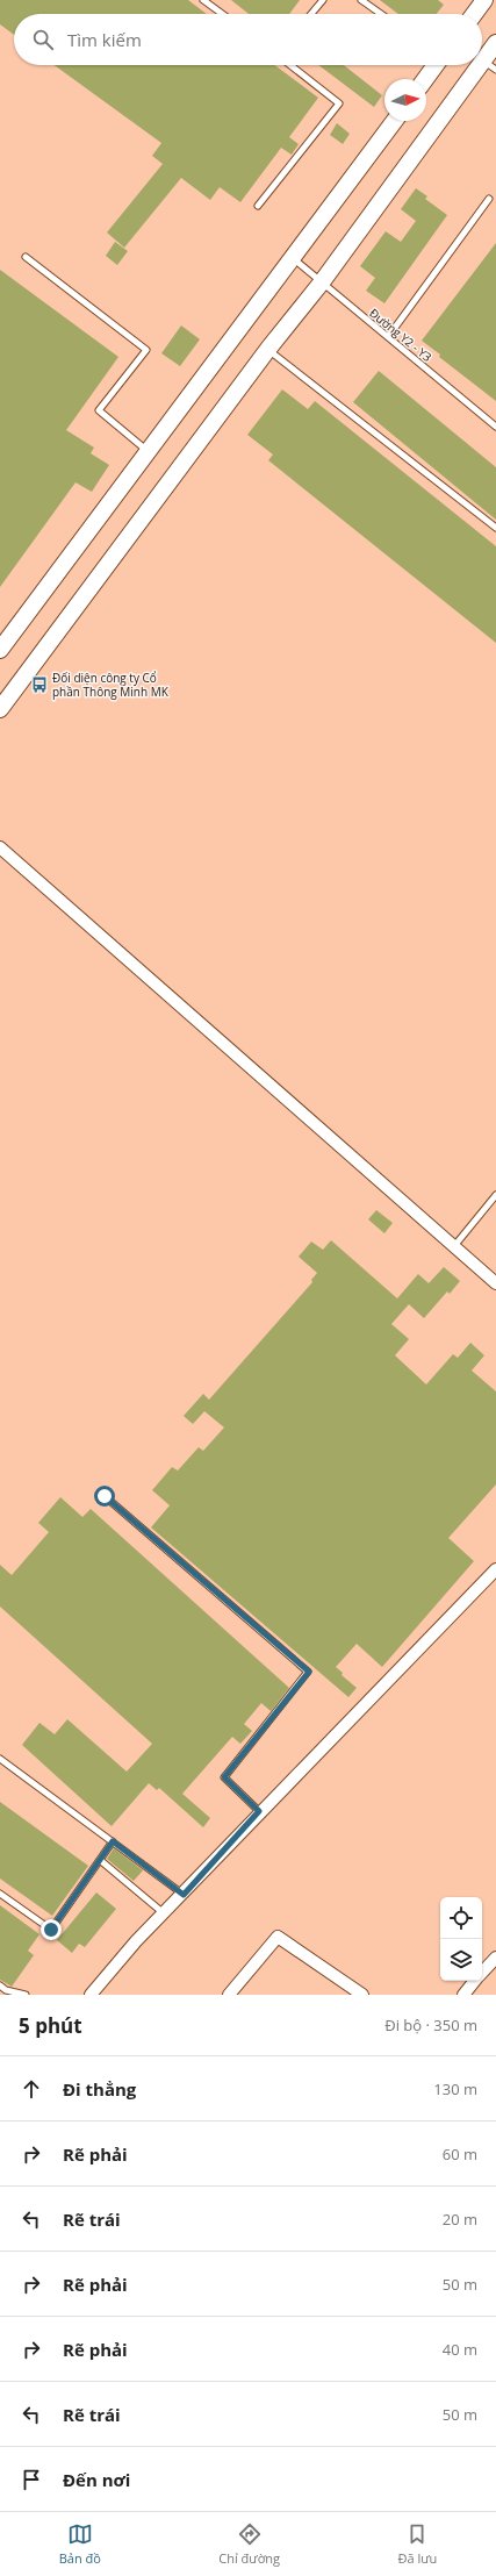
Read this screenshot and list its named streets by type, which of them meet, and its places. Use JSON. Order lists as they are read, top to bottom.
{
  "streets": {
    "lane": ["Đường Y2 - Y3"]
  },
  "places": {
    "bus stop": ["Đối diện công ty Cổ phần Thông Minh MK"]
  },
  "north": "right",
  "page": {
    "search": "Tìm kiếm",
    "heading": ["5 phút", "Đi bộ · 350 m"],
    "list": [
      ["Đi thẳng", "130 m"],
      ["Rẽ phải", "60 m"],
      ["Rẽ trái", "20 m"],
      ["Rẽ phải", "50 m"],
      ["Rẽ phải", "40 m"],
      ["Rẽ trái", "50 m"],
      "Đến nơi"
    ],
    "nav": ["Bản đồ", "Chỉ đường", "Đã lưu"]
  }
}
